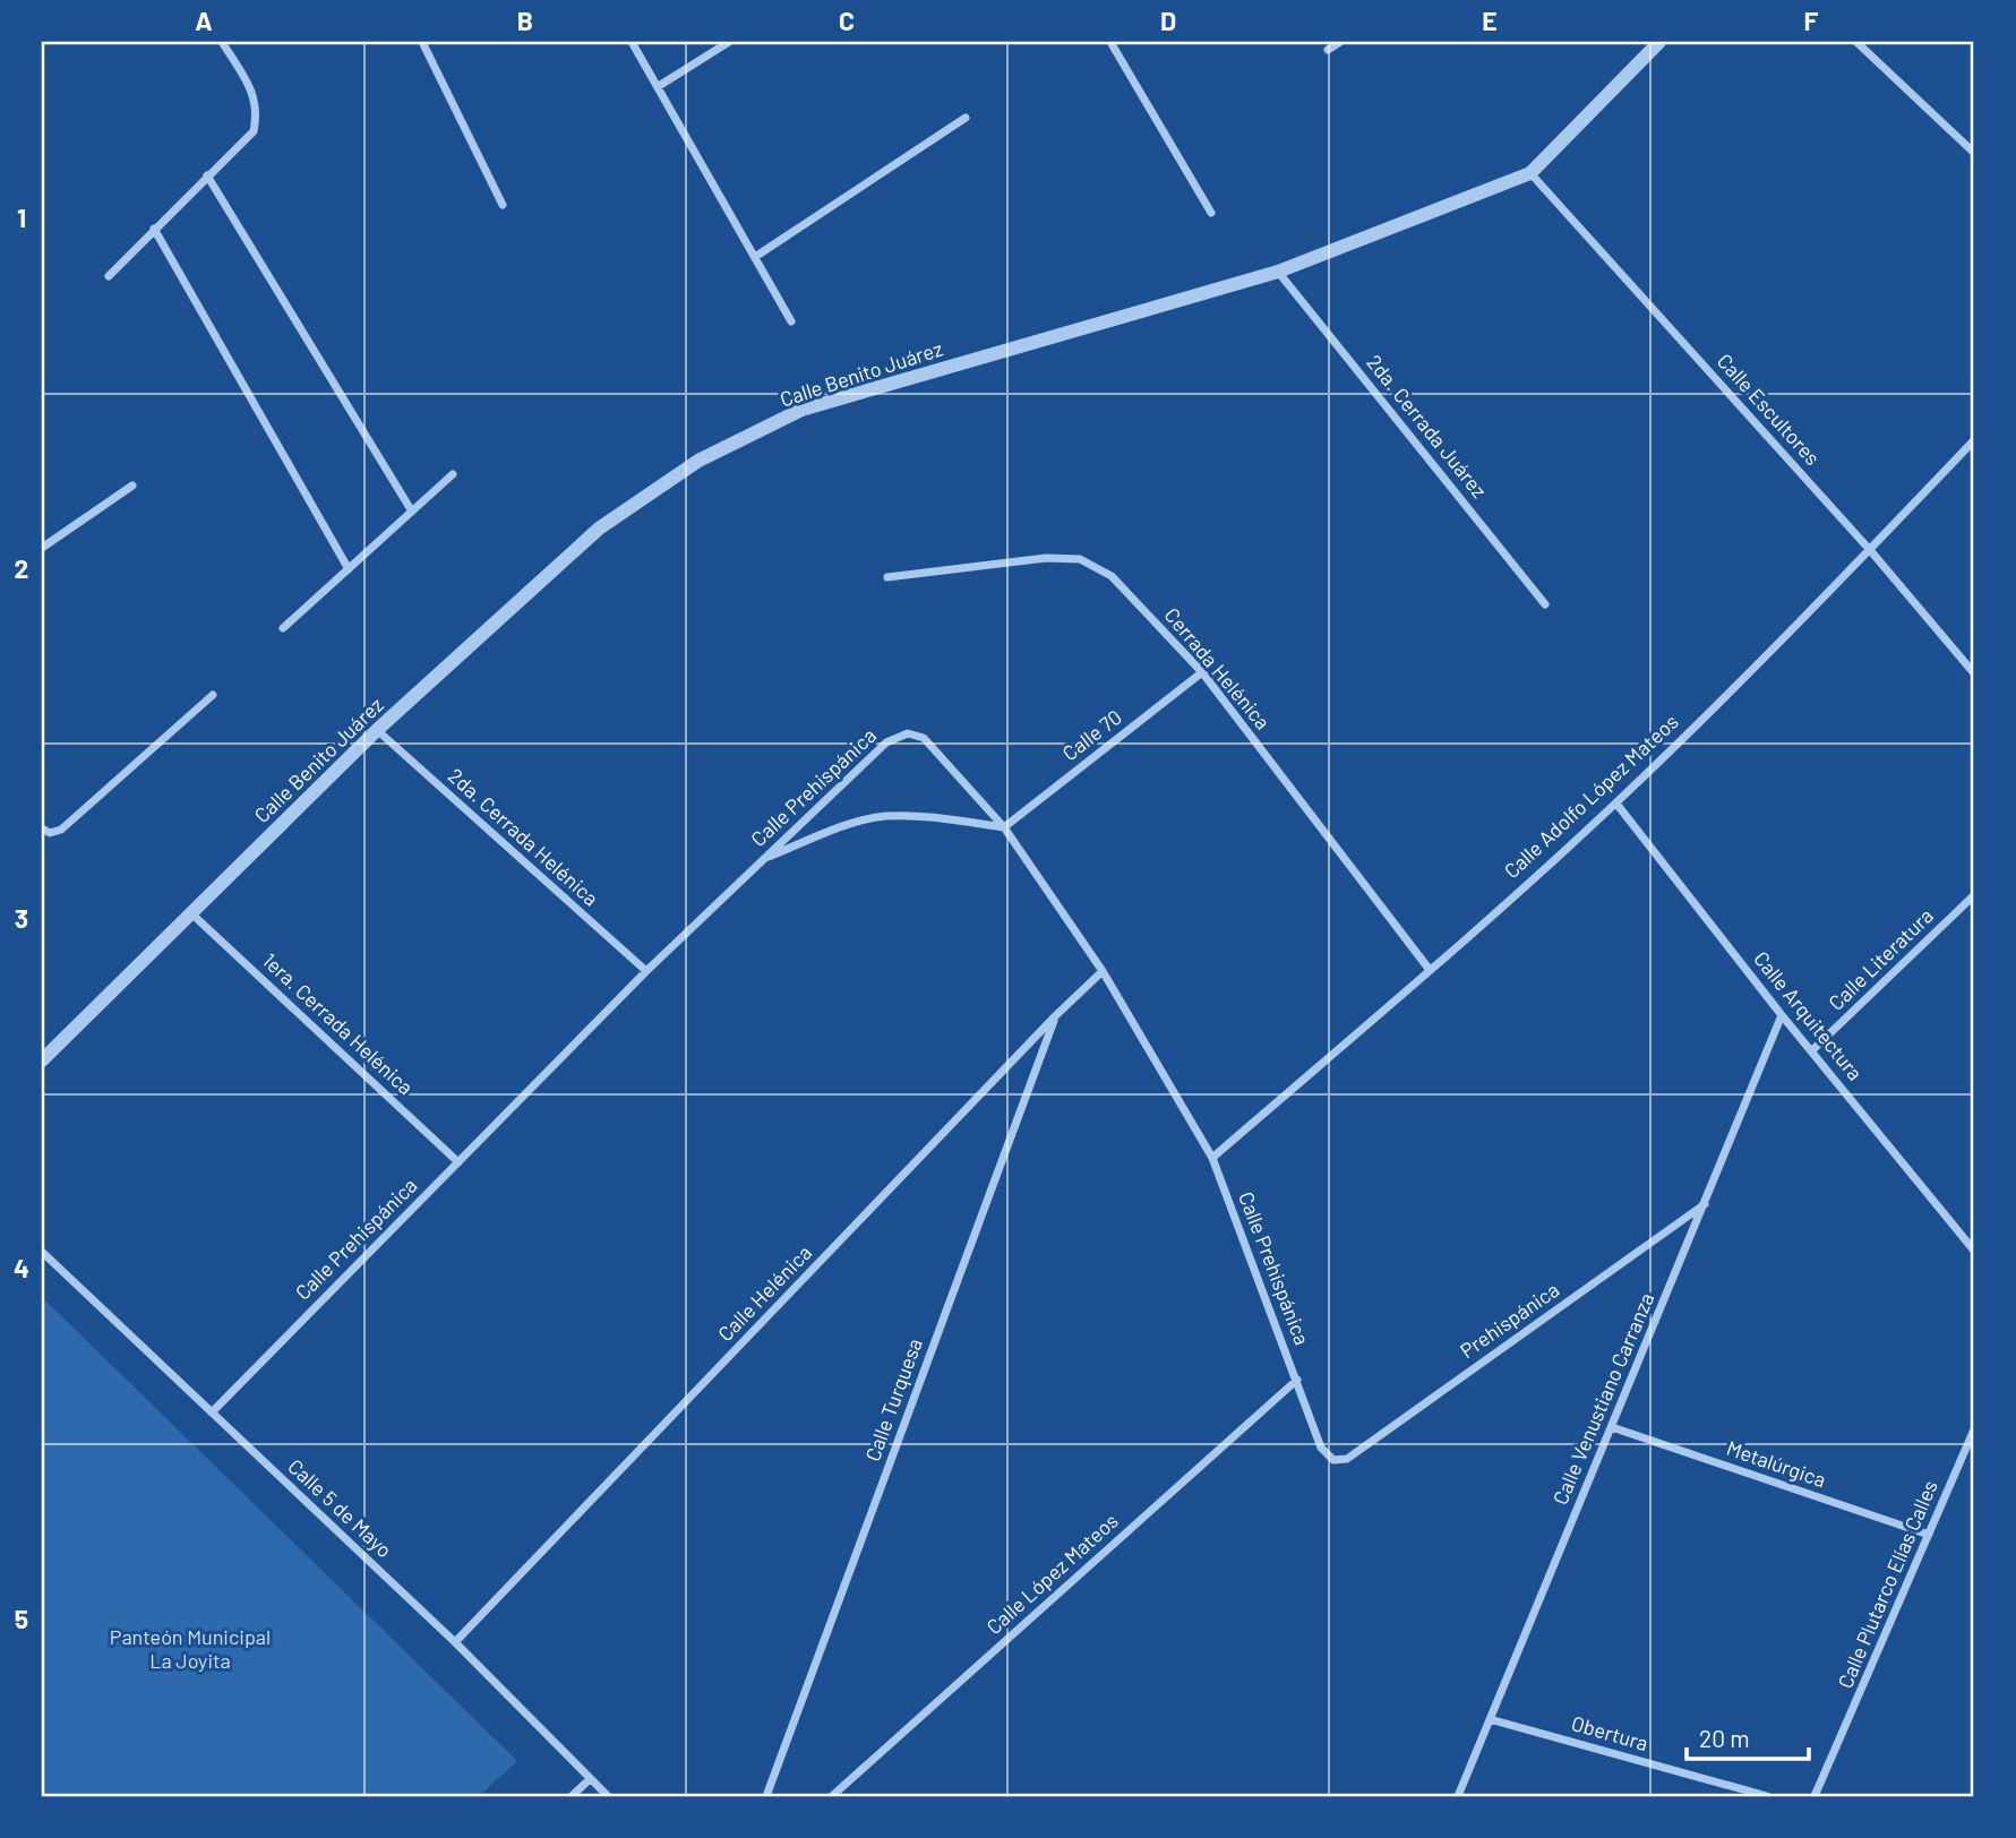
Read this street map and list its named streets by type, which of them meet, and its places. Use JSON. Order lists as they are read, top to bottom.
{
  "streets": {
    "street": [
      "Calle Benito Juárez",
      "Calle Escultores",
      "2da. Cerrada Juárez",
      "Cerrada Helénica",
      "Calle 70",
      "Calle Prehispánica",
      "Calle Adolfo López Mateos",
      "2da. Cerrada Helénica",
      "Calle Literatura",
      "Calle Arquitectura",
      "1era. Cerrada Helénica",
      "Calle Helénica",
      "Prehispánica",
      "Calle Venustiano Carranza",
      "Calle Turquesa",
      "Metalúrgica",
      "Calle 5 de Mayo",
      "Calle López Mateos",
      "Calle Plutarco Elías Calles",
      "Obertura"
    ]
  },
  "crossings": [
    ["Calle Benito Juárez", "Calle Escultores"],
    ["Calle Benito Juárez", "2da. Cerrada Juárez"],
    ["Calle Benito Juárez", "2da. Cerrada Helénica"],
    ["Calle Benito Juárez", "1era. Cerrada Helénica"],
    ["Calle Escultores", "Calle Adolfo López Mateos"],
    ["Cerrada Helénica", "Calle 70"],
    ["Cerrada Helénica", "Calle Adolfo López Mateos"],
    ["Calle 70", "Calle Prehispánica"],
    ["Calle Prehispánica", "Calle Adolfo López Mateos"],
    ["Calle Prehispánica", "2da. Cerrada Helénica"],
    ["Calle Prehispánica", "1era. Cerrada Helénica"],
    ["Calle Prehispánica", "Calle Helénica"],
    ["Calle Prehispánica", "Prehispánica"],
    ["Calle Prehispánica", "Calle 5 de Mayo"],
    ["Calle Prehispánica", "Calle López Mateos"],
    ["Calle Adolfo López Mateos", "Calle Arquitectura"],
    ["Calle Literatura", "Calle Arquitectura"],
    ["Calle Arquitectura", "Calle Venustiano Carranza"],
    ["Calle Helénica", "Calle Turquesa"],
    ["Calle Helénica", "Calle 5 de Mayo"],
    ["Prehispánica", "Calle Venustiano Carranza"],
    ["Calle Venustiano Carranza", "Metalúrgica"],
    ["Calle Venustiano Carranza", "Obertura"],
    ["Metalúrgica", "Calle Plutarco Elías Calles"]
  ],
  "parks": ["Panteón Municipal La Joyita"],
  "scale_bar": "20 m",
  "grid": {
    "columns": [
      "A",
      "B",
      "C",
      "D",
      "E",
      "F"
    ],
    "rows": [
      "1",
      "2",
      "3",
      "4",
      "5"
    ]
  }
}
